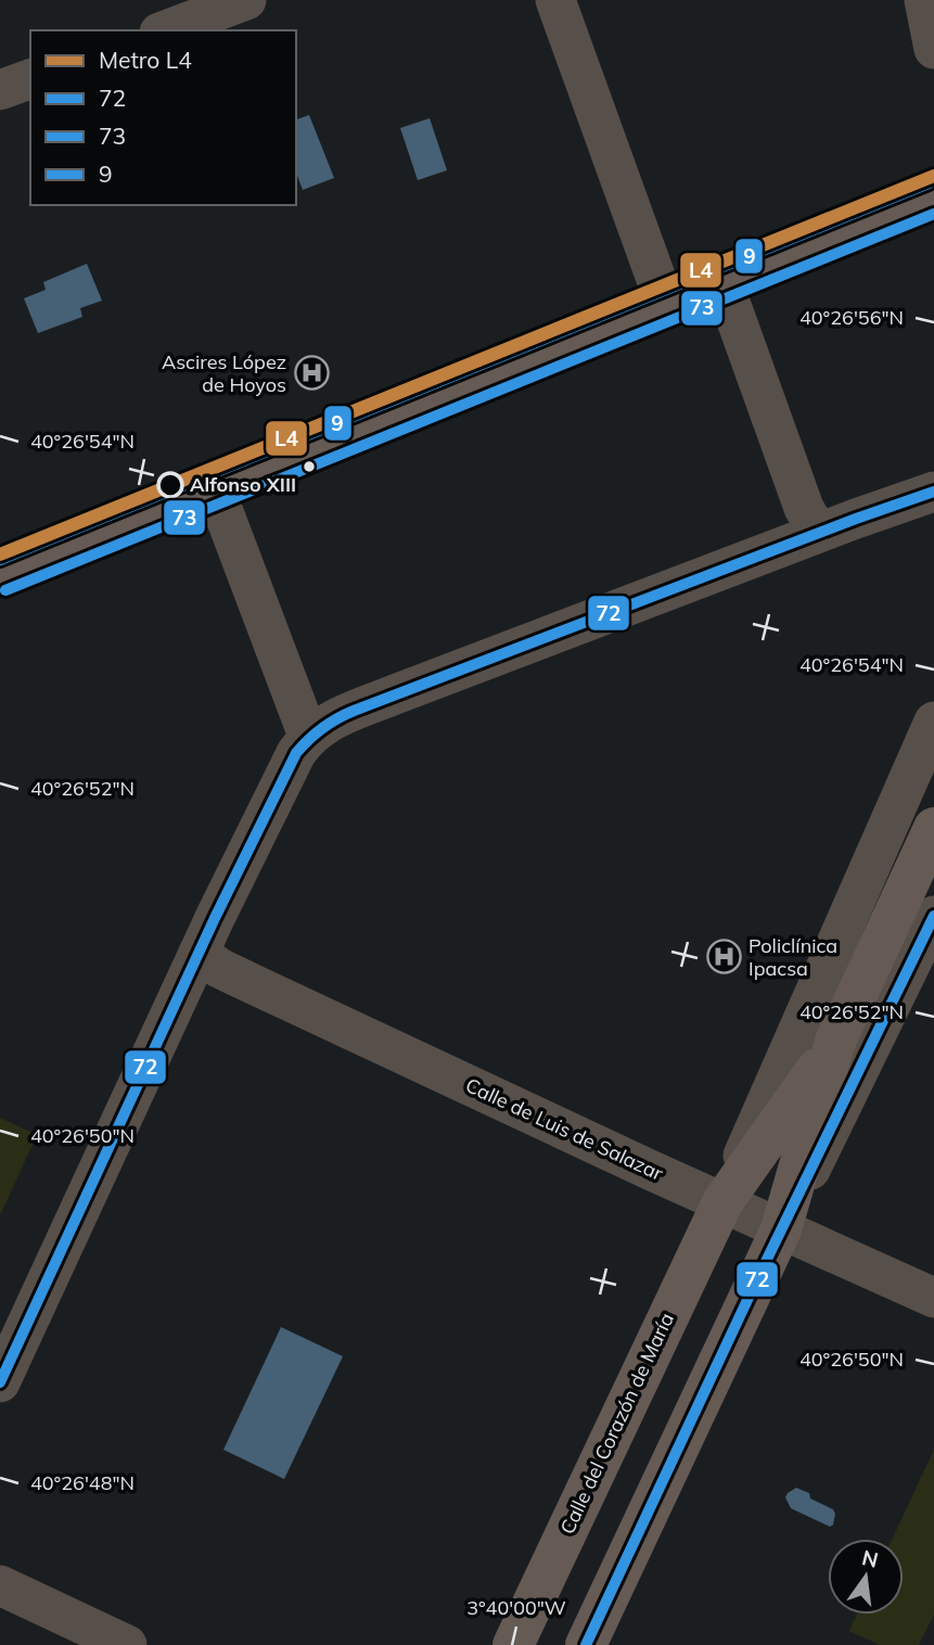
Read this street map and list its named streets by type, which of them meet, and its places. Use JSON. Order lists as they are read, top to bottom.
{
  "streets": {
    "street": ["Calle de Luis de Salazar", "Calle del Corazón de María"]
  },
  "crossings": [
    ["Calle de Luis de Salazar", "Calle del Corazón de María"]
  ],
  "places": {
    "hospital": ["Ascires López de Hoyos", "Policlínica Ipacsa"],
    "other": ["Alfonso XIII"]
  },
  "lines": [
    "metro line L4",
    "transit line 9",
    "transit line 73",
    "transit line 72"
  ],
  "legend": [
    "Metro L4",
    "72",
    "73",
    "9"
  ],
  "north": "top",
  "coordinates": [
    "40°26'56\"N",
    "40°26'54\"N",
    "40°26'52\"N",
    "40°26'50\"N",
    "40°26'48\"N",
    "3°40'00\"W"
  ]
}
